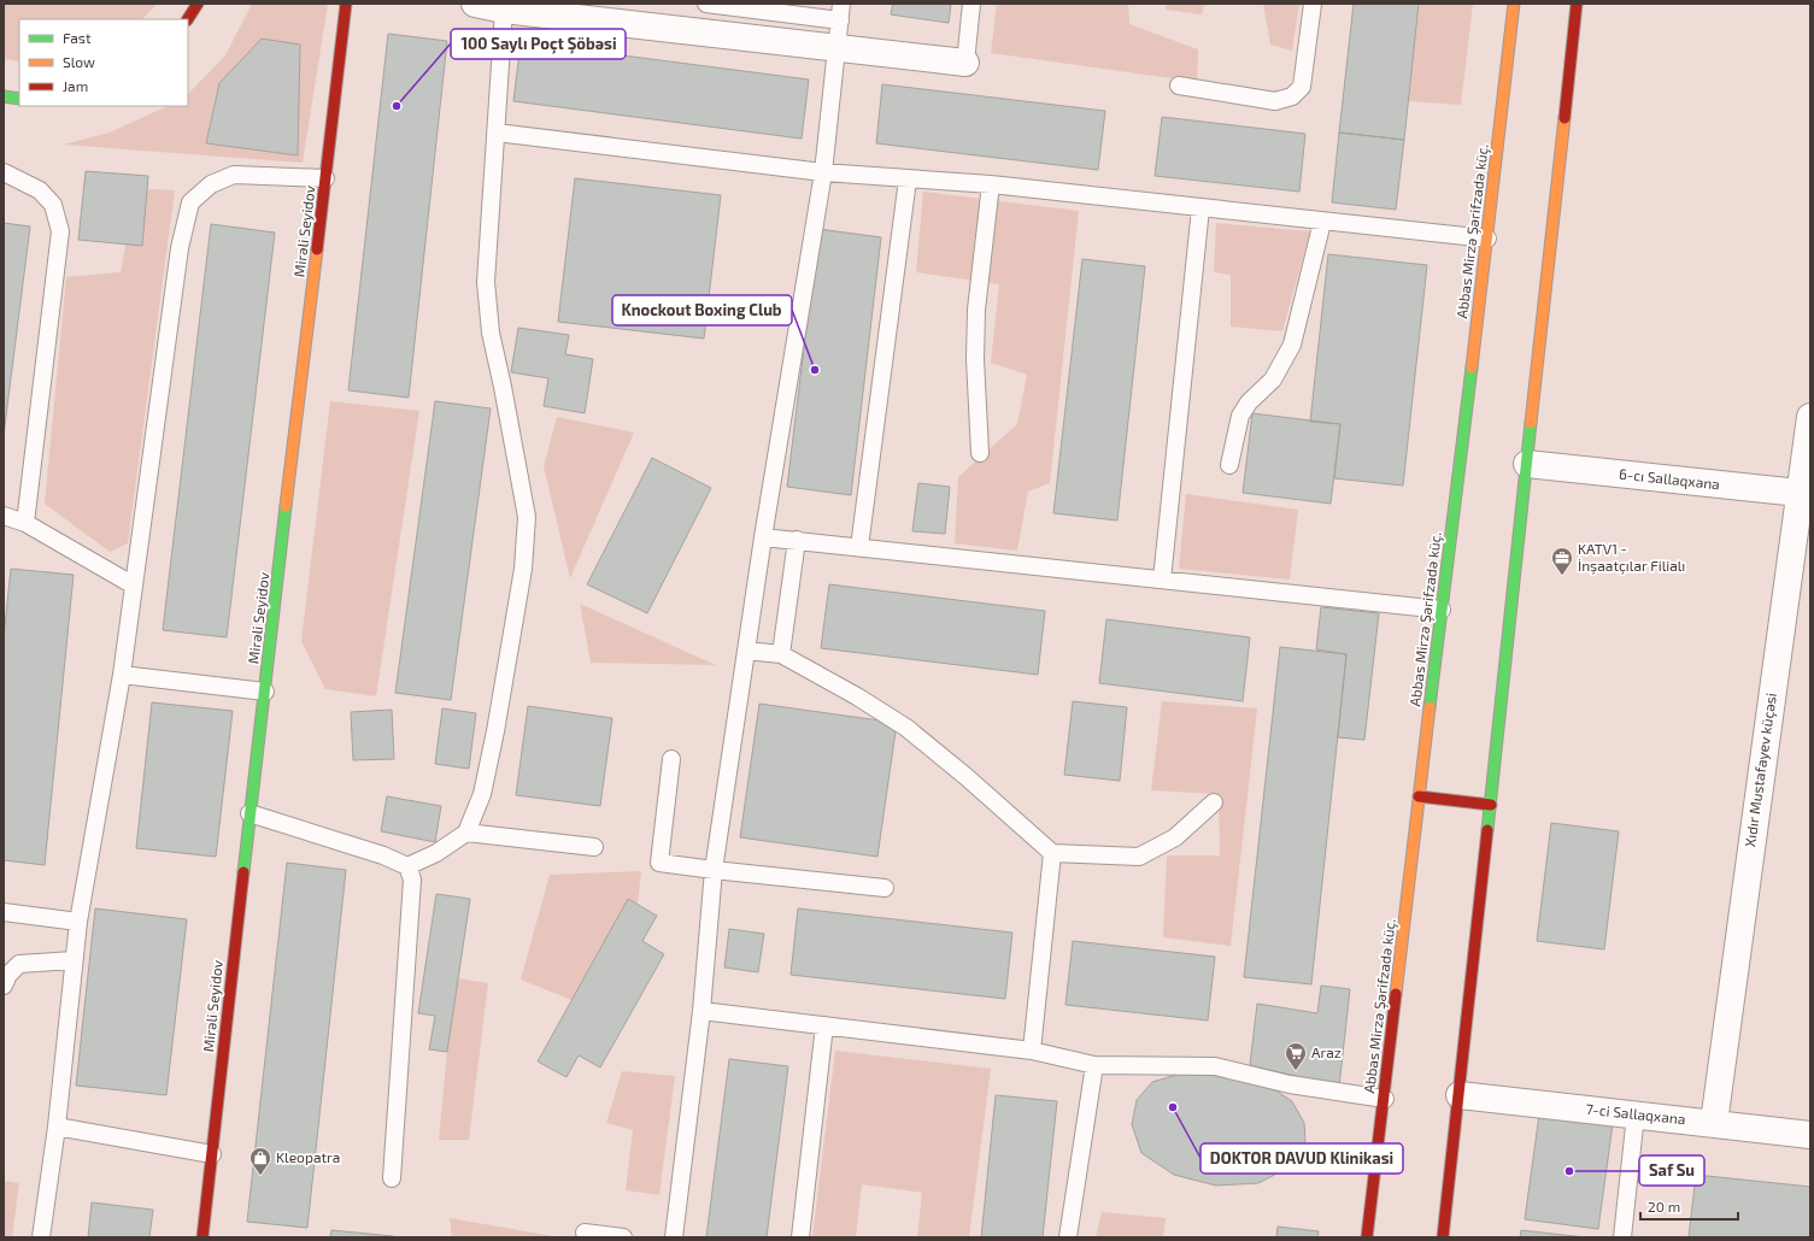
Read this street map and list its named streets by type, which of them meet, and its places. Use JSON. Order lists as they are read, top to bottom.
{
  "streets": {
    "main road": ["Mirəli Seyidov", "Abbas Mirzə Şərifzadə küç."],
    "street": ["6-cı Sallaqxana", "Xıdır Mustafayev küçəsi", "7-ci Sallaqxana"]
  },
  "crossings": [
    ["6-cı Sallaqxana", "Xıdır Mustafayev küçəsi"],
    ["Xıdır Mustafayev küçəsi", "7-ci Sallaqxana"]
  ],
  "places": {
    "other": [
      "100 Saylı Poçt Şöbəsi",
      "Knockout Boxing Club",
      "DOKTOR DAVUD Klinikasi",
      "Saf Su"
    ],
    "office": ["KATV1 - İnşaatçılar Filialı"],
    "supermarket": ["Araz"],
    "shop": ["Kleopatra"]
  },
  "legend": ["Fast", "Slow", "Jam"],
  "scale_bar": "20 m"
}
